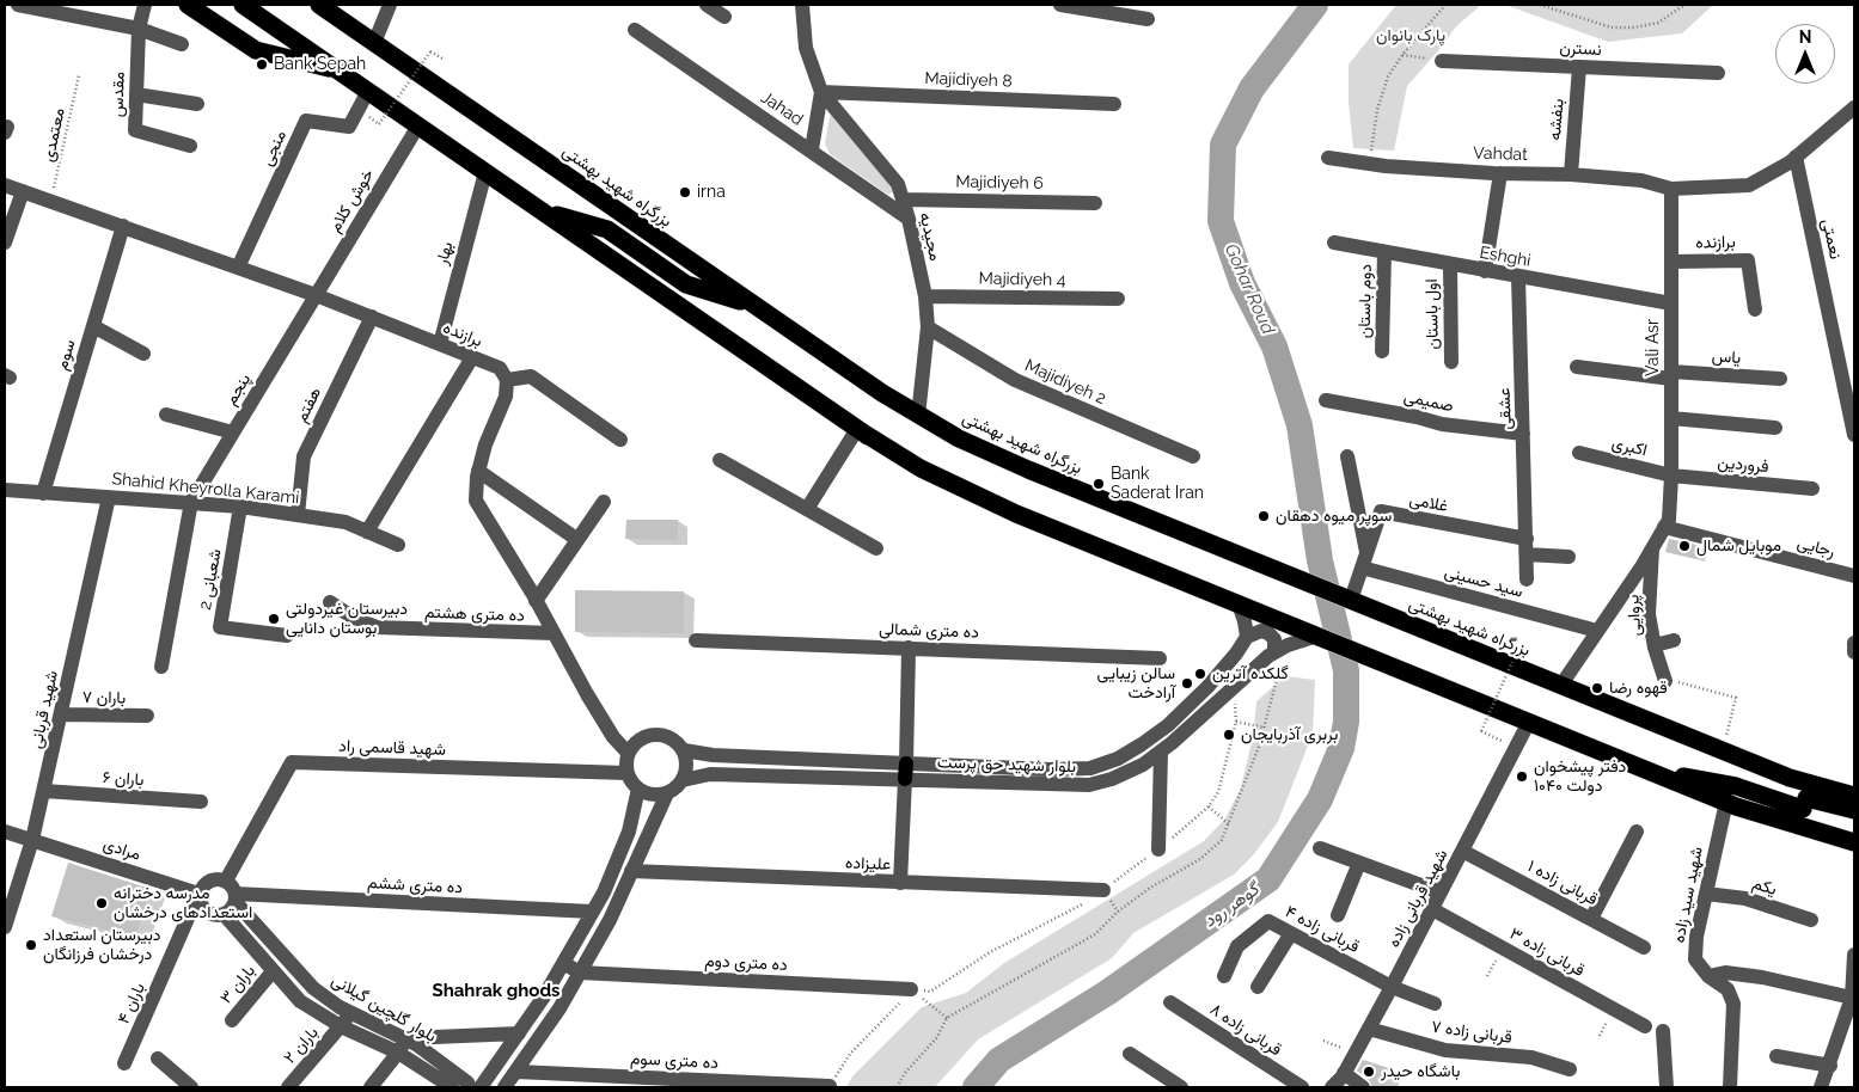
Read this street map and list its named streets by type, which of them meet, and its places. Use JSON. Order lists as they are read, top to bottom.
{
  "streets": {
    "highway": ["بزرگراه شهید بهشتی"],
    "street": [
      "نسترن",
      "Majidiyeh 8",
      "مقدس",
      "Jahad",
      "بنفشه",
      "منجی",
      "Vahdat",
      "Majidiyeh 6",
      "خوش کلام",
      "مجیدیه",
      "نعمتی",
      "برازنده",
      "بهار",
      "Eshghi",
      "Majidiyeh 4",
      "دوم باستان",
      "اول باستان",
      "Vali Asr",
      "سوم",
      "یاس",
      "Majidiyeh 2",
      "پنجم",
      "صمیمی",
      "هفتم",
      "عشقی",
      "اکبری",
      "فروردین",
      "Shahid Kheyrolla Karami",
      "غلامی",
      "رجایی",
      "شعبانی 2",
      "سید حسینی",
      "ده متری هشتم",
      "پروایی",
      "ده متری شمالی",
      "باران ۷",
      "شهید قربانی",
      "شهید قاسمی راد",
      "بلوار شهید حق پرست",
      "باران ۶",
      "مرادی",
      "علیزاده",
      "قربانی زاده ۱",
      "ده متری ششم",
      "یکم",
      "شهید سید زاده",
      "شهید قربانی زاده",
      "قربانی زاده ۴",
      "قربانی زاده ۳",
      "ده متری دوم",
      "باران ۳",
      "باران ۴",
      "بلوار گلچین گیلانی",
      "قربانی زاده ۸",
      "قربانی زاده ۷",
      "باران ۲",
      "ده متری سوم"
    ],
    "path": ["معتمدی"]
  },
  "crossings": [
    ["نسترن", "بنفشه"],
    ["Majidiyeh 8", "مجیدیه"],
    ["Jahad", "مجیدیه"],
    ["بنفشه", "Vahdat"],
    ["معتمدی", "برازنده"],
    ["منجی", "برازنده"],
    ["Vahdat", "Vali Asr"],
    ["Majidiyeh 6", "مجیدیه"],
    ["بزرگراه شهید بهشتی", "مجیدیه"],
    ["بزرگراه شهید بهشتی", "Vali Asr"],
    ["بزرگراه شهید بهشتی", "غلامی"],
    ["خوش کلام", "برازنده"],
    ["خوش کلام", "پنجم"],
    ["مجیدیه", "Majidiyeh 4"],
    ["مجیدیه", "Majidiyeh 2"],
    ["برازنده", "بهار"],
    ["برازنده", "Vali Asr"],
    ["برازنده", "سوم"],
    ["برازنده", "پنجم"],
    ["برازنده", "هفتم"],
    ["Eshghi", "دوم باستان"],
    ["Eshghi", "اول باستان"],
    ["Eshghi", "Vali Asr"],
    ["Eshghi", "عشقی"],
    ["Vali Asr", "یاس"],
    ["Vali Asr", "اکبری"],
    ["Vali Asr", "فروردین"],
    ["Vali Asr", "رجایی"],
    ["Vali Asr", "سید حسینی"],
    ["Vali Asr", "پروایی"],
    ["سوم", "Shahid Kheyrolla Karami"],
    ["پنجم", "Shahid Kheyrolla Karami"],
    ["صمیمی", "عشقی"],
    ["هفتم", "Shahid Kheyrolla Karami"],
    ["عشقی", "غلامی"],
    ["اکبری", "فروردین"],
    ["Shahid Kheyrolla Karami", "شعبانی 2"],
    ["Shahid Kheyrolla Karami", "شهید قربانی"],
    ["غلامی", "سید حسینی"],
    ["باران ۷", "شهید قربانی"],
    ["شهید قربانی", "باران ۶"],
    ["شهید قربانی", "مرادی"],
    ["شهید قاسمی راد", "بلوار شهید حق پرست"],
    ["شهید قاسمی راد", "مرادی"],
    ["شهید قاسمی راد", "ده متری ششم"],
    ["شهید قاسمی راد", "باران ۴"],
    ["شهید قاسمی راد", "بلوار گلچین گیلانی"],
    ["مرادی", "ده متری ششم"],
    ["مرادی", "باران ۴"],
    ["مرادی", "بلوار گلچین گیلانی"],
    ["قربانی زاده ۱", "شهید قربانی زاده"],
    ["ده متری ششم", "باران ۴"],
    ["ده متری ششم", "بلوار گلچین گیلانی"],
    ["یکم", "شهید سید زاده"],
    ["شهید قربانی زاده", "قربانی زاده ۴"],
    ["شهید قربانی زاده", "قربانی زاده ۳"],
    ["شهید قربانی زاده", "قربانی زاده ۷"],
    ["باران ۳", "بلوار گلچین گیلانی"],
    ["باران ۴", "بلوار گلچین گیلانی"],
    ["بلوار گلچین گیلانی", "باران ۲"]
  ],
  "districts": ["Shahrak ghods"],
  "water": ["Gohar Roud", "گوهر رود"],
  "parks": ["پارک بانوان"],
  "places": [
    "Bank Sepah",
    "irna",
    "Bank Saderat Iran",
    "سوپر میوه دهقان",
    "موبایل شمال",
    "دبیرستان غیردولتی بوستان دانایی",
    "گلکده آترین",
    "سالن زیبایی آرادخت",
    "قهوه رضا",
    "بربری آذربایجان",
    "دفتر پیشخوان دولت ۱۰۴۰",
    "مدرسه دخترانه استعدادهای درخشان",
    "دبیرستان استعداد درخشان فرزانگان",
    "باشگاه حیدر"
  ],
  "north": "top"
}
